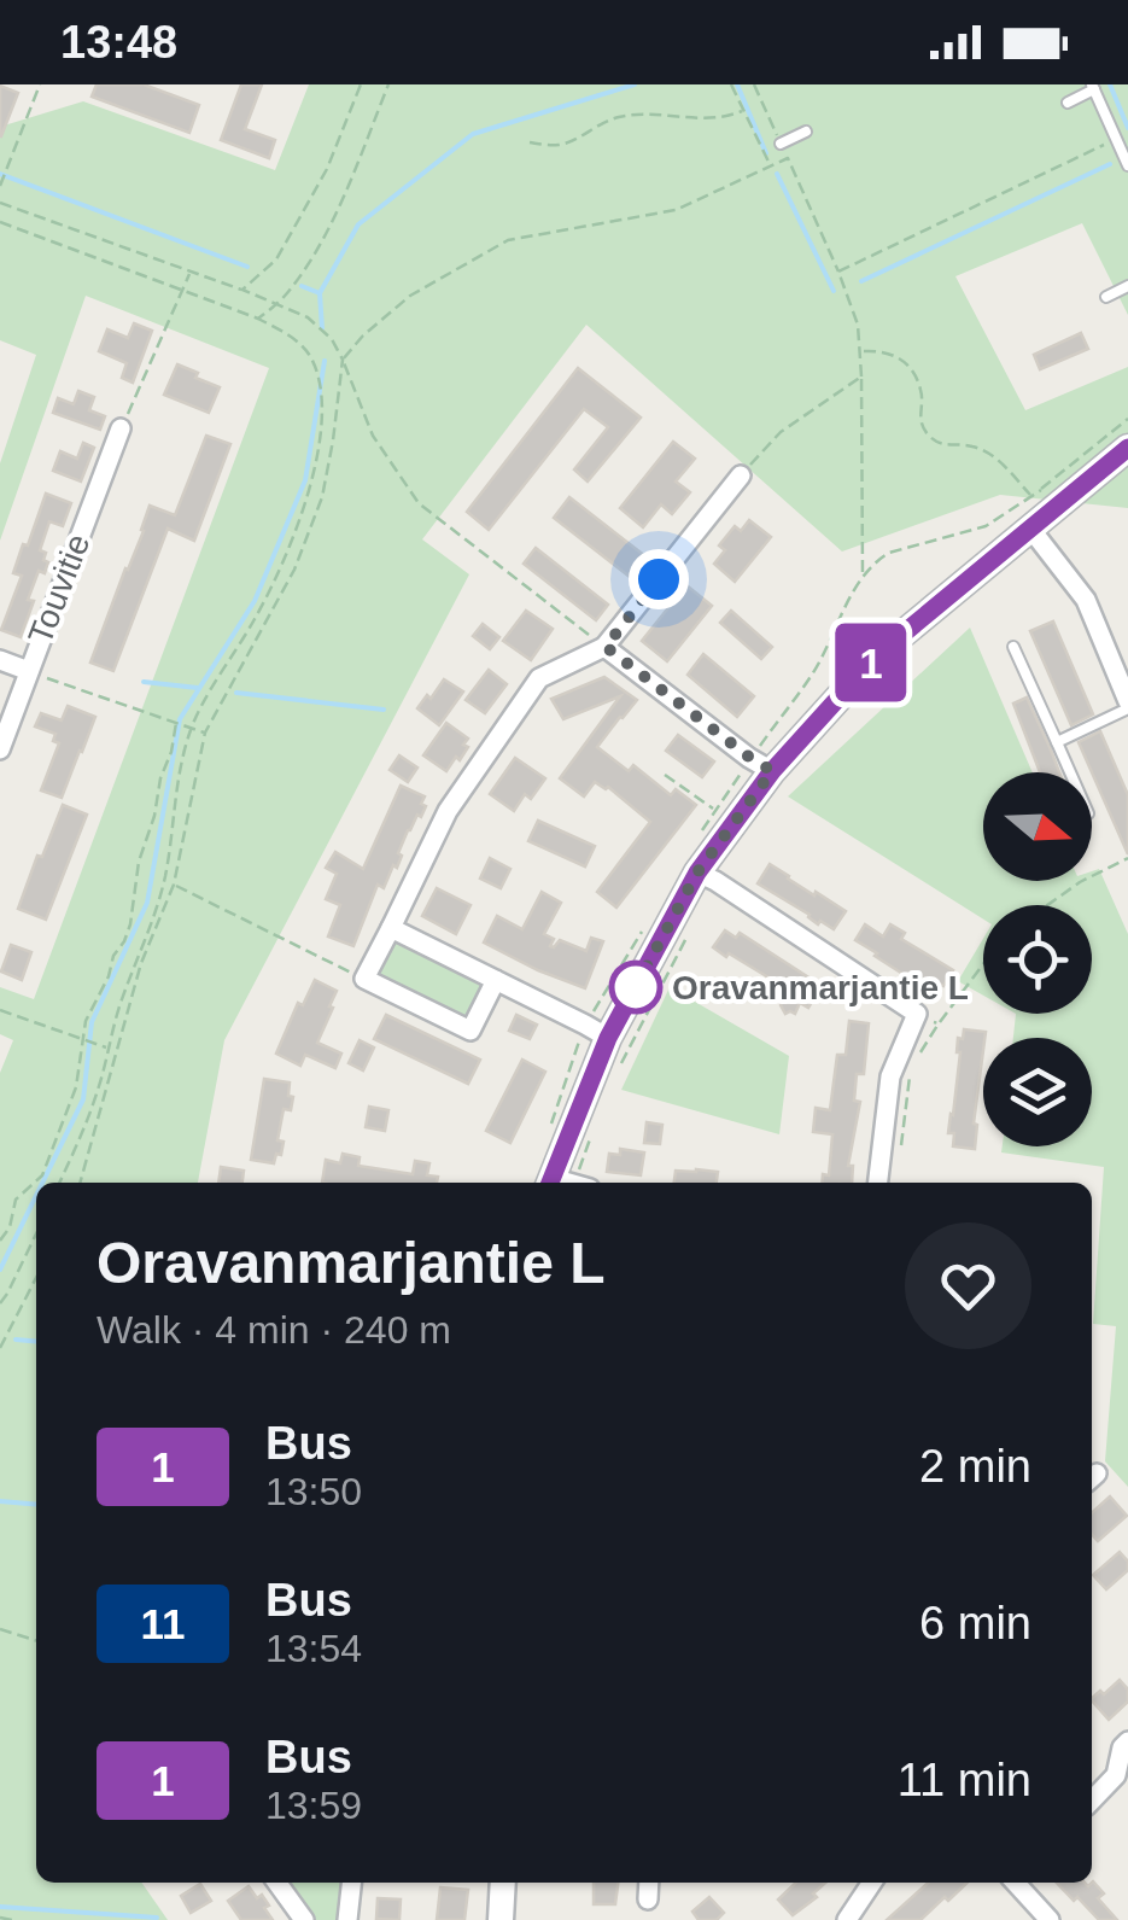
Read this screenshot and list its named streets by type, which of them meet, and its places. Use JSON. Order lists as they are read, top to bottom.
{
  "streets": {
    "street": ["Touvitie"]
  },
  "places": ["Oravanmarjantie L"],
  "lines": ["bus line 1"],
  "north": "right",
  "page": {
    "status": "13:48",
    "on_map": "1",
    "heading": ["Oravanmarjantie L", "Walk · 4 min · 240 m"],
    "list": [
      {
        "mark": "1",
        "name": "Bus",
        "note": "13:50",
        "value": "2 min"
      },
      {
        "mark": "11",
        "name": "Bus",
        "note": "13:54",
        "value": "6 min"
      },
      {
        "mark": "1",
        "name": "Bus",
        "note": "13:59",
        "value": "11 min"
      }
    ]
  }
}
